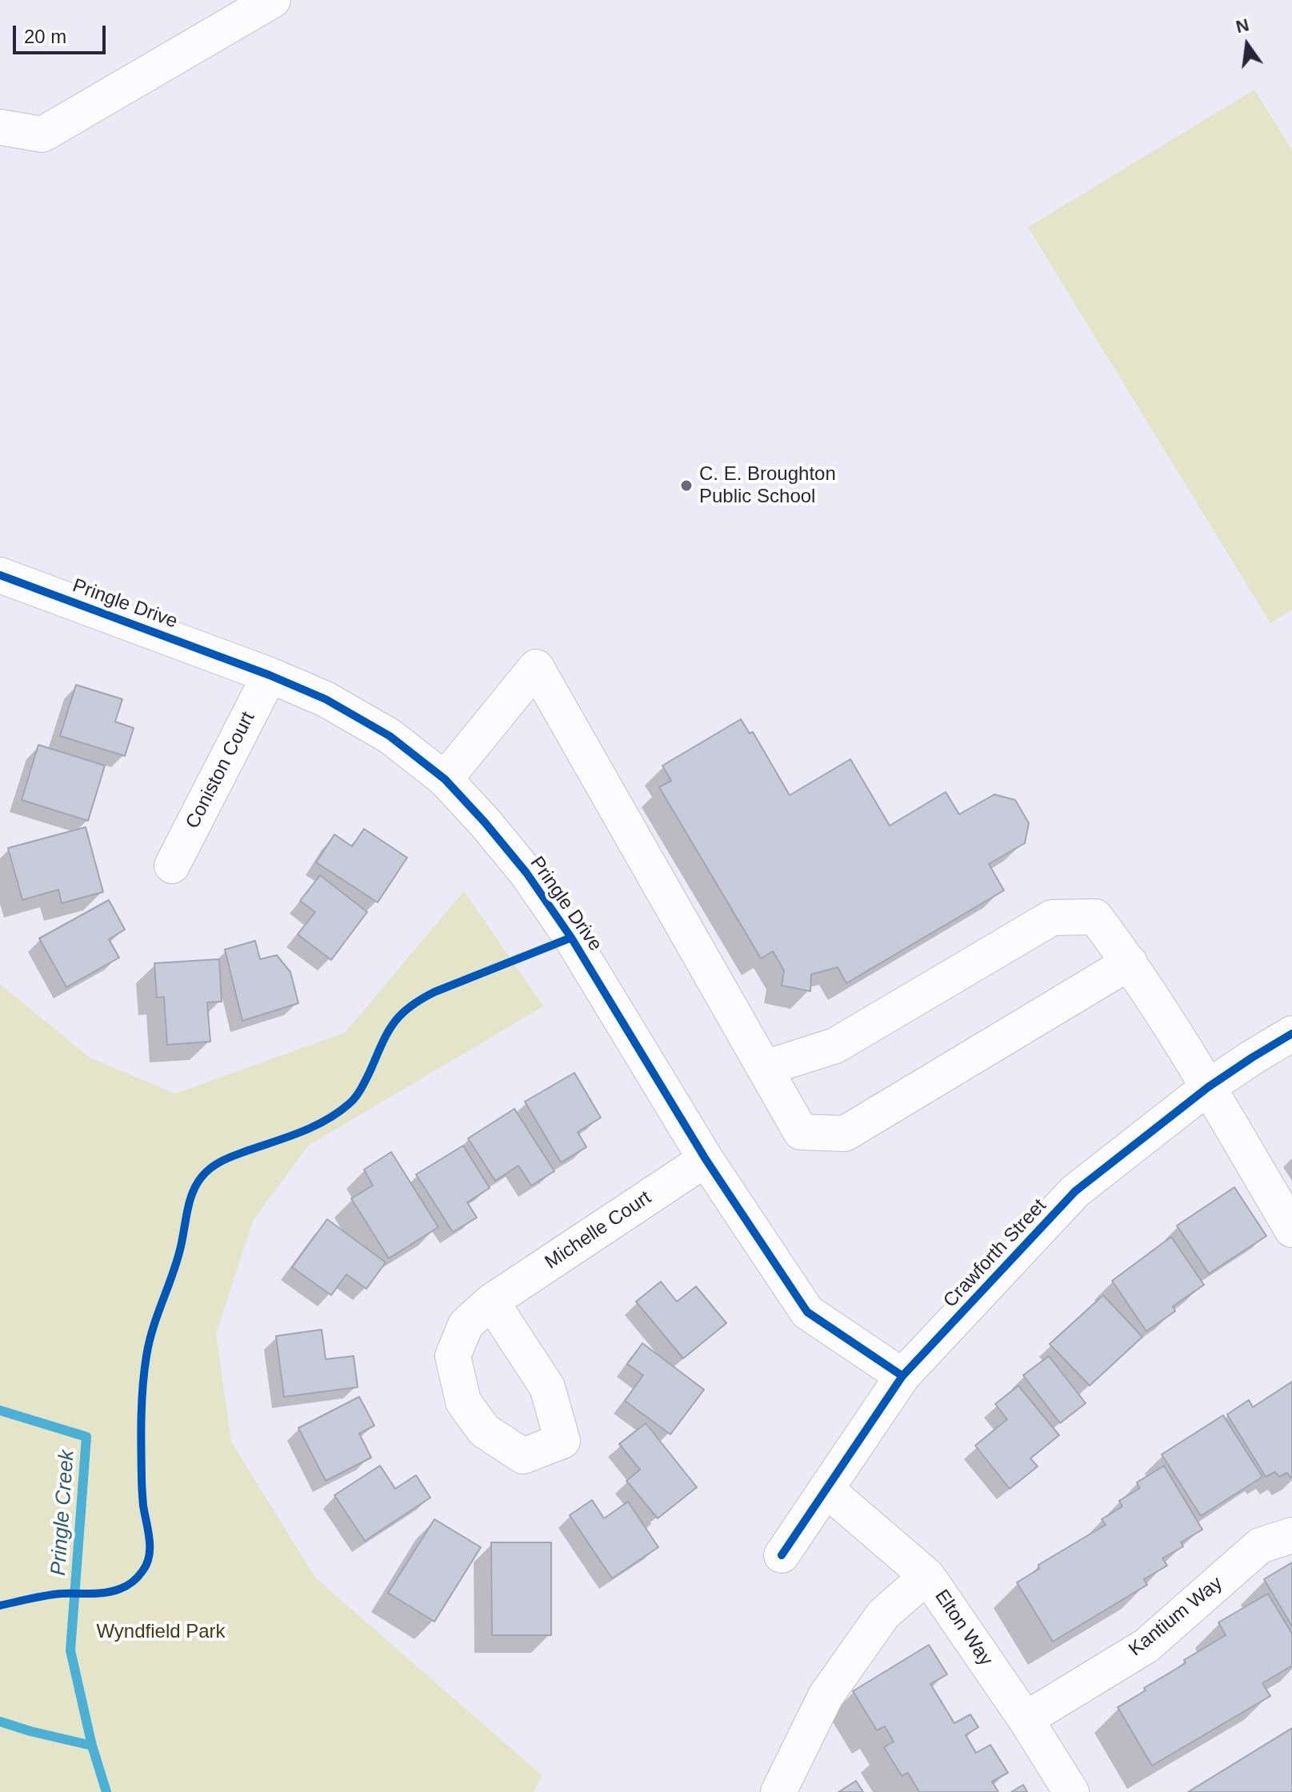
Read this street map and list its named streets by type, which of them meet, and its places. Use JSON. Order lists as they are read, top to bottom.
{
  "streets": {
    "street": [
      "Pringle Drive",
      "Coniston Court",
      "Michelle Court",
      "Crawforth Street",
      "Kantium Way",
      "Elton Way"
    ]
  },
  "crossings": [
    ["Pringle Drive", "Coniston Court"],
    ["Pringle Drive", "Michelle Court"],
    ["Pringle Drive", "Crawforth Street"],
    ["Crawforth Street", "Elton Way"],
    ["Kantium Way", "Elton Way"]
  ],
  "water": ["Pringle Creek"],
  "parks": ["Wyndfield Park"],
  "places": ["C. E. Broughton Public School"],
  "scale_bar": "20 m",
  "north": "top"
}
